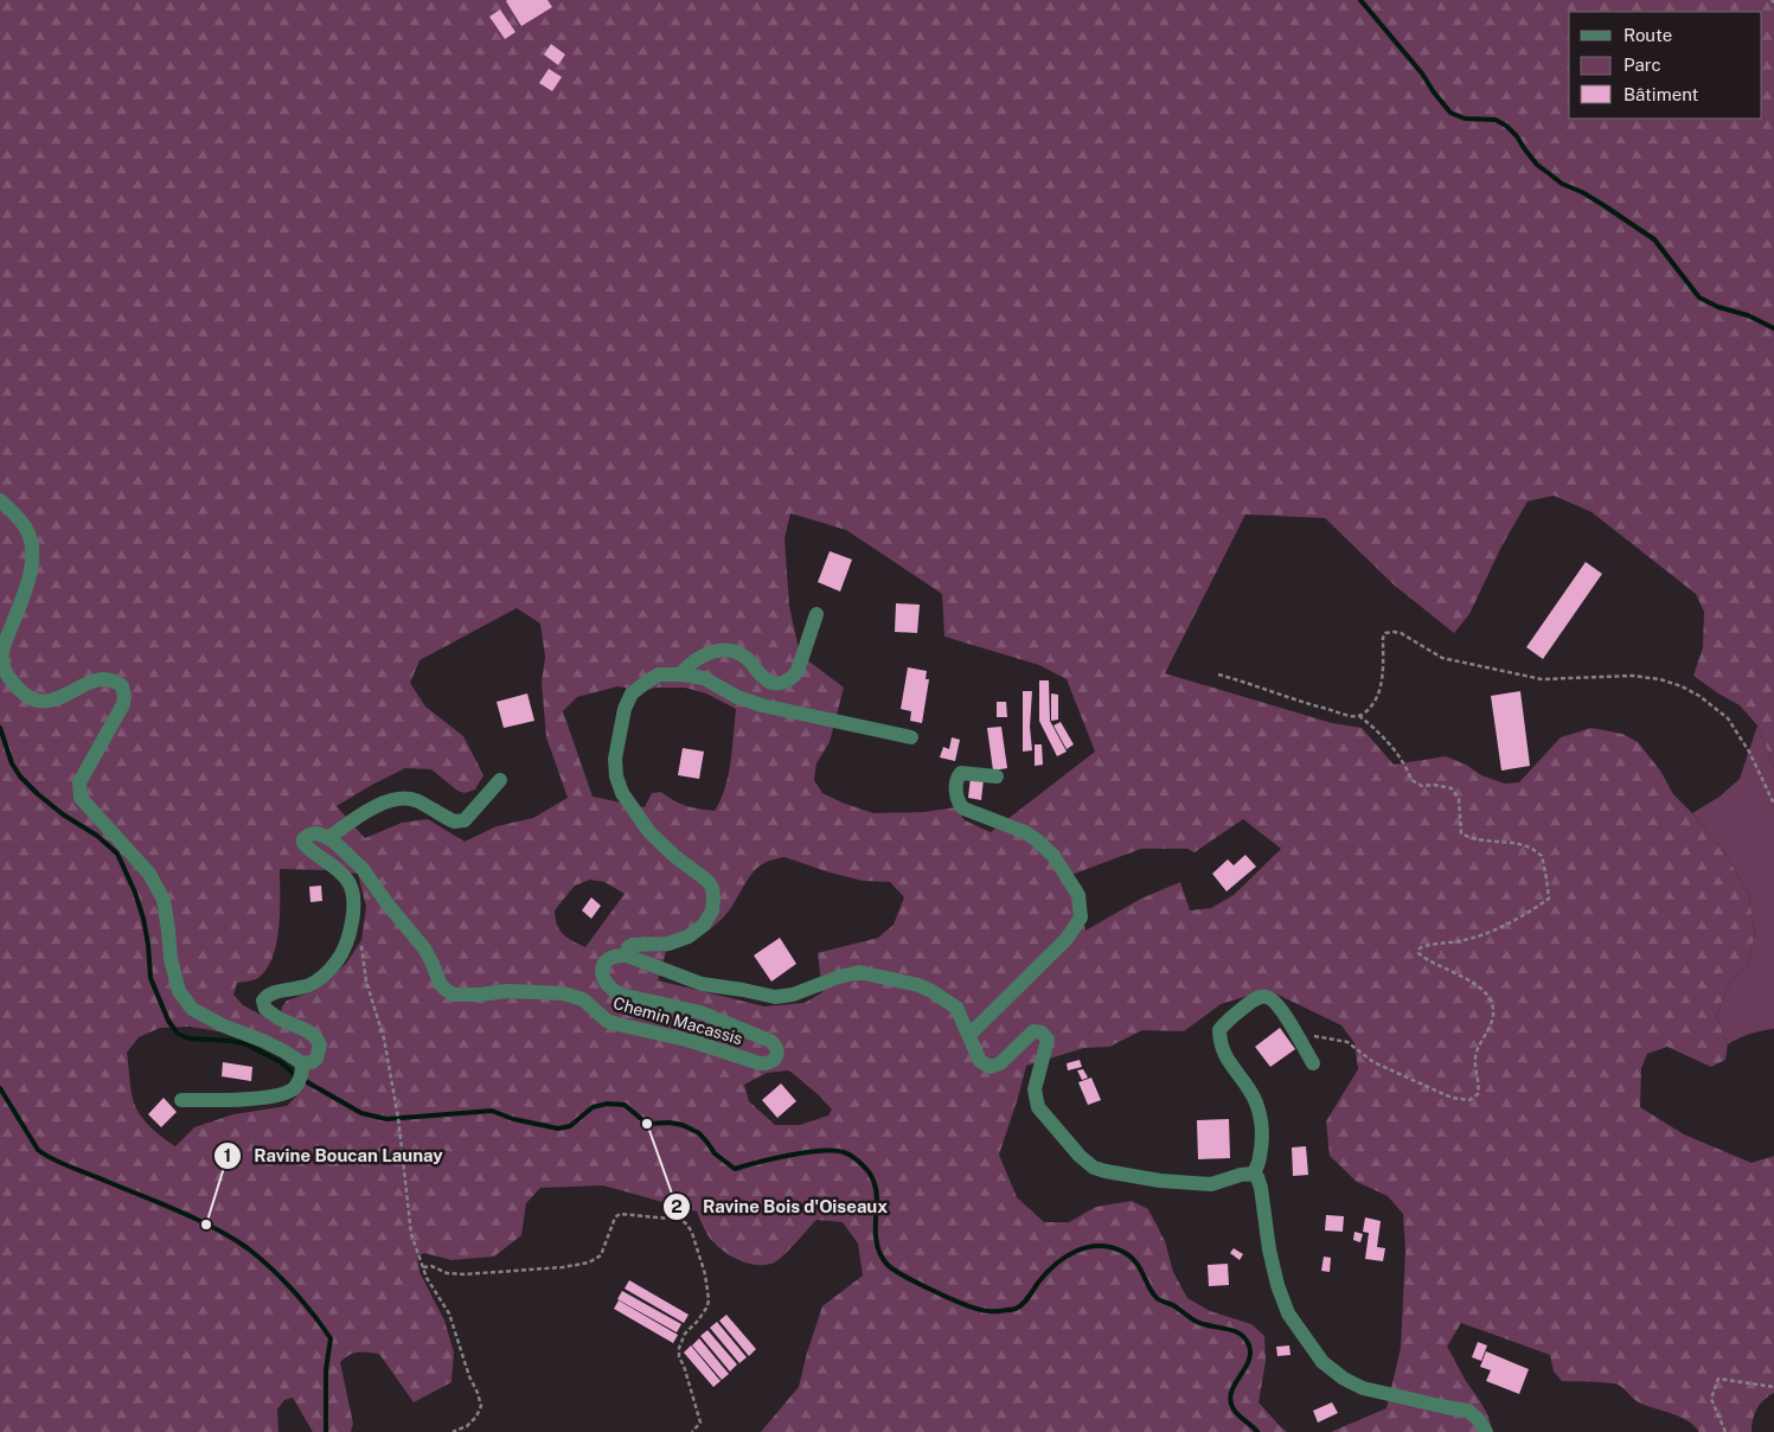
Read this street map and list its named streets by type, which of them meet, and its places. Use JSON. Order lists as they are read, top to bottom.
{
  "streets": {
    "street": ["Chemin Macassis"]
  },
  "places": ["Ravine Bois d'Oiseaux", "Ravine Boucan Launay"],
  "legend": ["Route", "Parc", "Bâtiment"]
}
